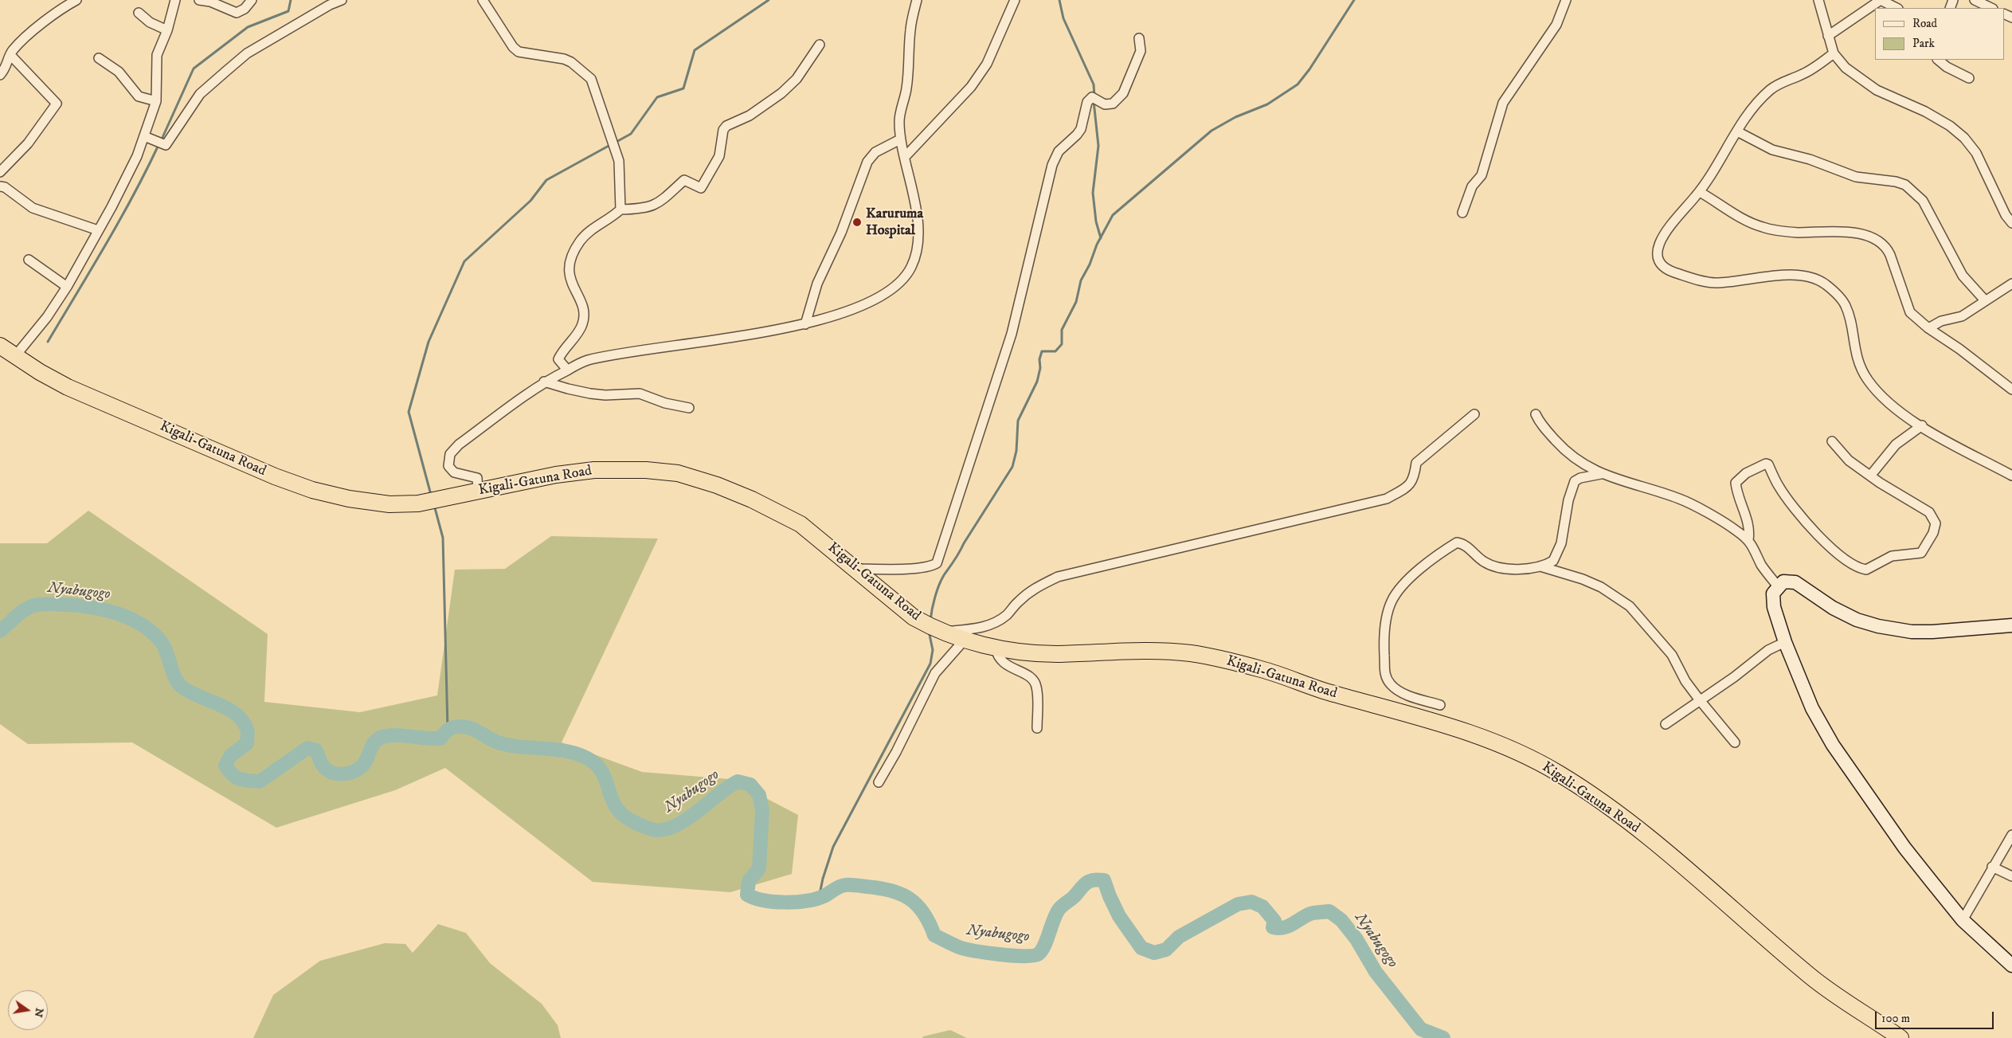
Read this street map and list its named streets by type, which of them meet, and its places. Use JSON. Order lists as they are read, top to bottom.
{
  "streets": {
    "highway": ["Kigali-Gatuna Road"]
  },
  "water": ["Nyabugogo"],
  "places": ["Karuruma Hospital"],
  "legend": ["Road", "Park"],
  "scale_bar": "100 m",
  "north": "right"
}
